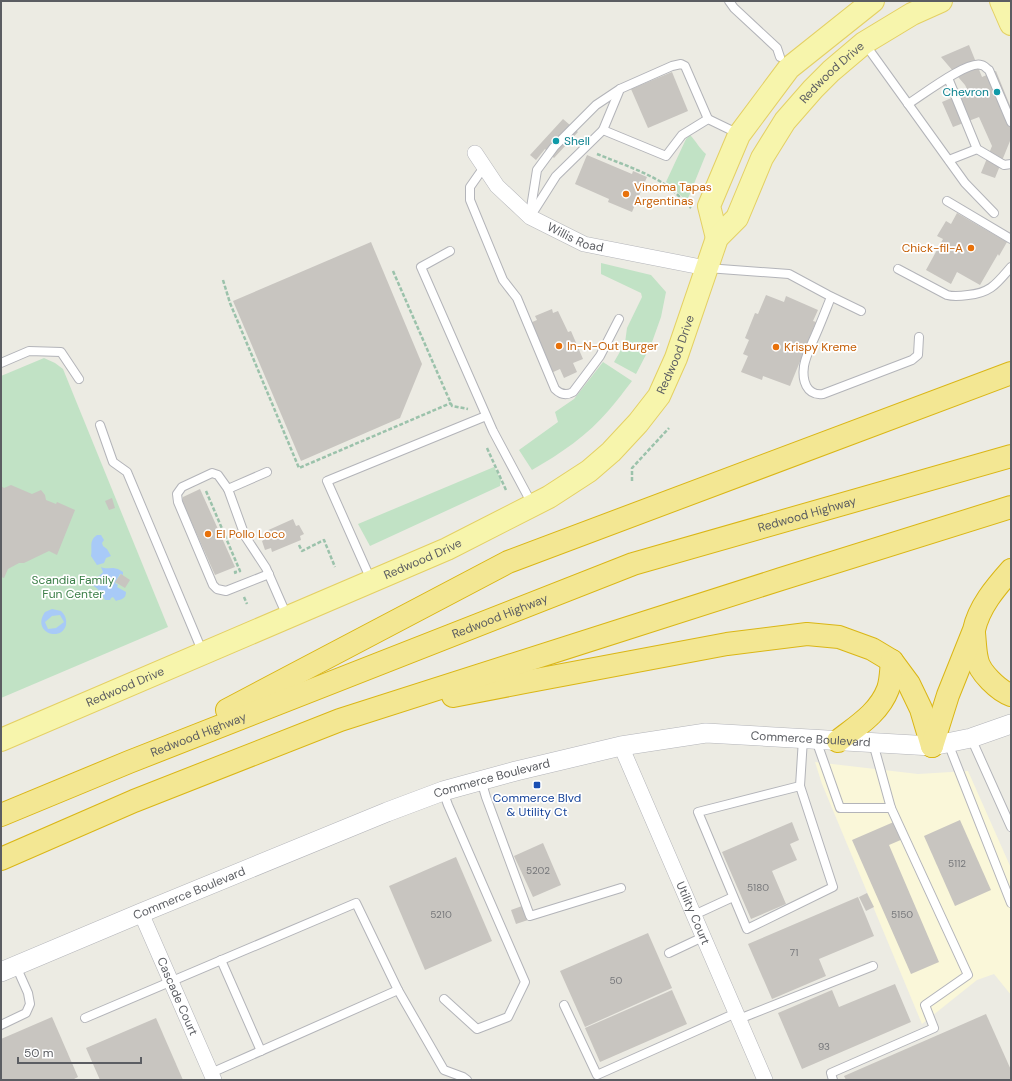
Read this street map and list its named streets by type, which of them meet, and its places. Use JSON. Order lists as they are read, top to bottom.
{
  "streets": {
    "highway": ["Redwood Highway"],
    "main road": ["Redwood Drive"],
    "street": [
      "Willis Road",
      "Commerce Boulevard",
      "Utility Court",
      "Cascade Court"
    ]
  },
  "crossings": [
    ["Redwood Drive", "Willis Road"],
    ["Commerce Boulevard", "Utility Court"],
    ["Commerce Boulevard", "Cascade Court"]
  ],
  "parks": ["Scandia Family Fun Center"],
  "places": {
    "other": [
      "Chevron",
      "Shell",
      "Vinoma Tapas Argentinas",
      "Chick-fil-A",
      "In-N-Out Burger",
      "Krispy Kreme",
      "El Pollo Loco"
    ],
    "transit": ["Commerce Blvd & Utility Ct"]
  },
  "house_numbers": [
    "5112",
    "5202",
    "5180",
    "5210",
    "5150",
    "71",
    "50",
    "93"
  ],
  "scale_bar": "50 m"
}
